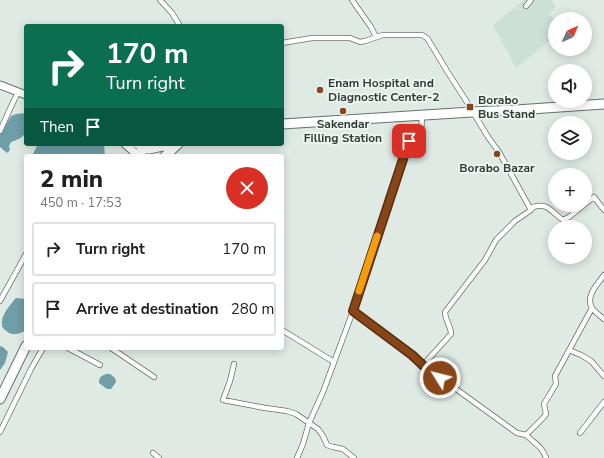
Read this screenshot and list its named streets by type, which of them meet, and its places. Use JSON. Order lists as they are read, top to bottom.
{
  "places": {
    "other": ["Enam Hospital and Diagnostic Center-2", "Sakendar Filling Station", "Borabo Bazar"],
    "transit": ["Borabo Bus Stand"]
  },
  "north": "top right",
  "page": {
    "map_buttons": ["+", "−"],
    "turn": ["170 m", "Turn right"],
    "then": "Then",
    "heading": ["2 min", "450 m · 17:53"],
    "list": [
      {
        "name": "Turn right",
        "value": "170 m"
      },
      {
        "name": "Arrive at destination",
        "value": "280 m"
      }
    ]
  }
}
